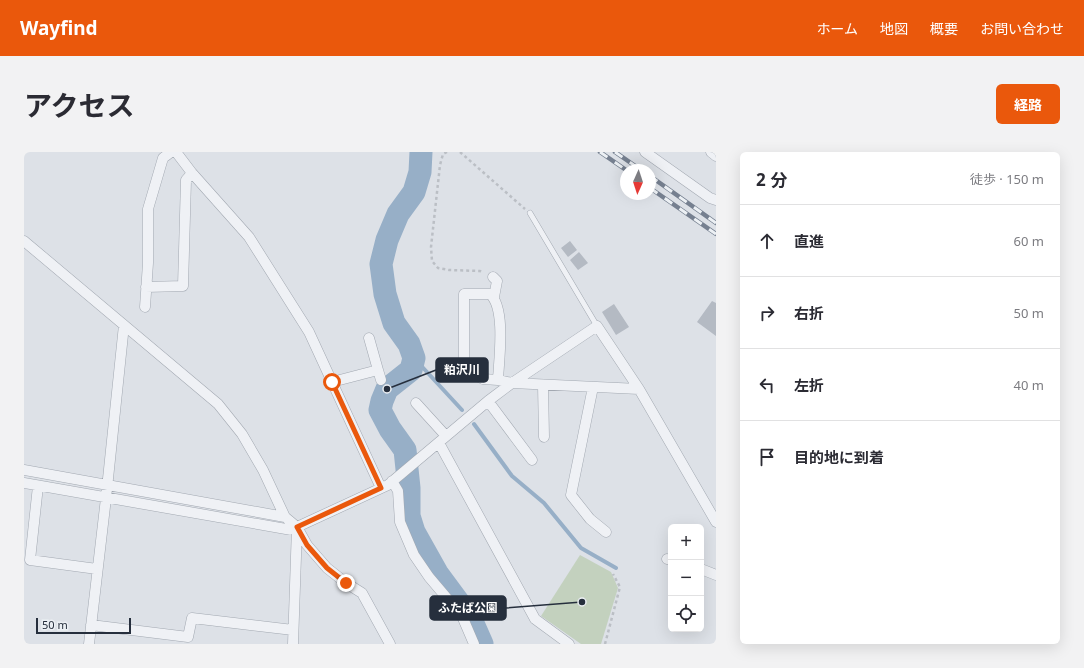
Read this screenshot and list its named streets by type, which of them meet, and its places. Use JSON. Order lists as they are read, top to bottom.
{
  "places": ["粕沢川", "ふたば公園"],
  "scale_bar": "50 m",
  "north": "bottom",
  "page": {
    "header": "Wayfind",
    "nav": [
      "ホーム",
      "地図",
      "概要",
      "お問い合わせ"
    ],
    "title": "アクセス",
    "buttons": "経路",
    "heading": ["2 分", "徒歩 · 150 m"],
    "list": [
      ["直進", "60 m"],
      ["右折", "50 m"],
      ["左折", "40 m"],
      "目的地に到着"
    ],
    "map_buttons": ["+", "−"],
    "scale": "50 m"
  }
}
